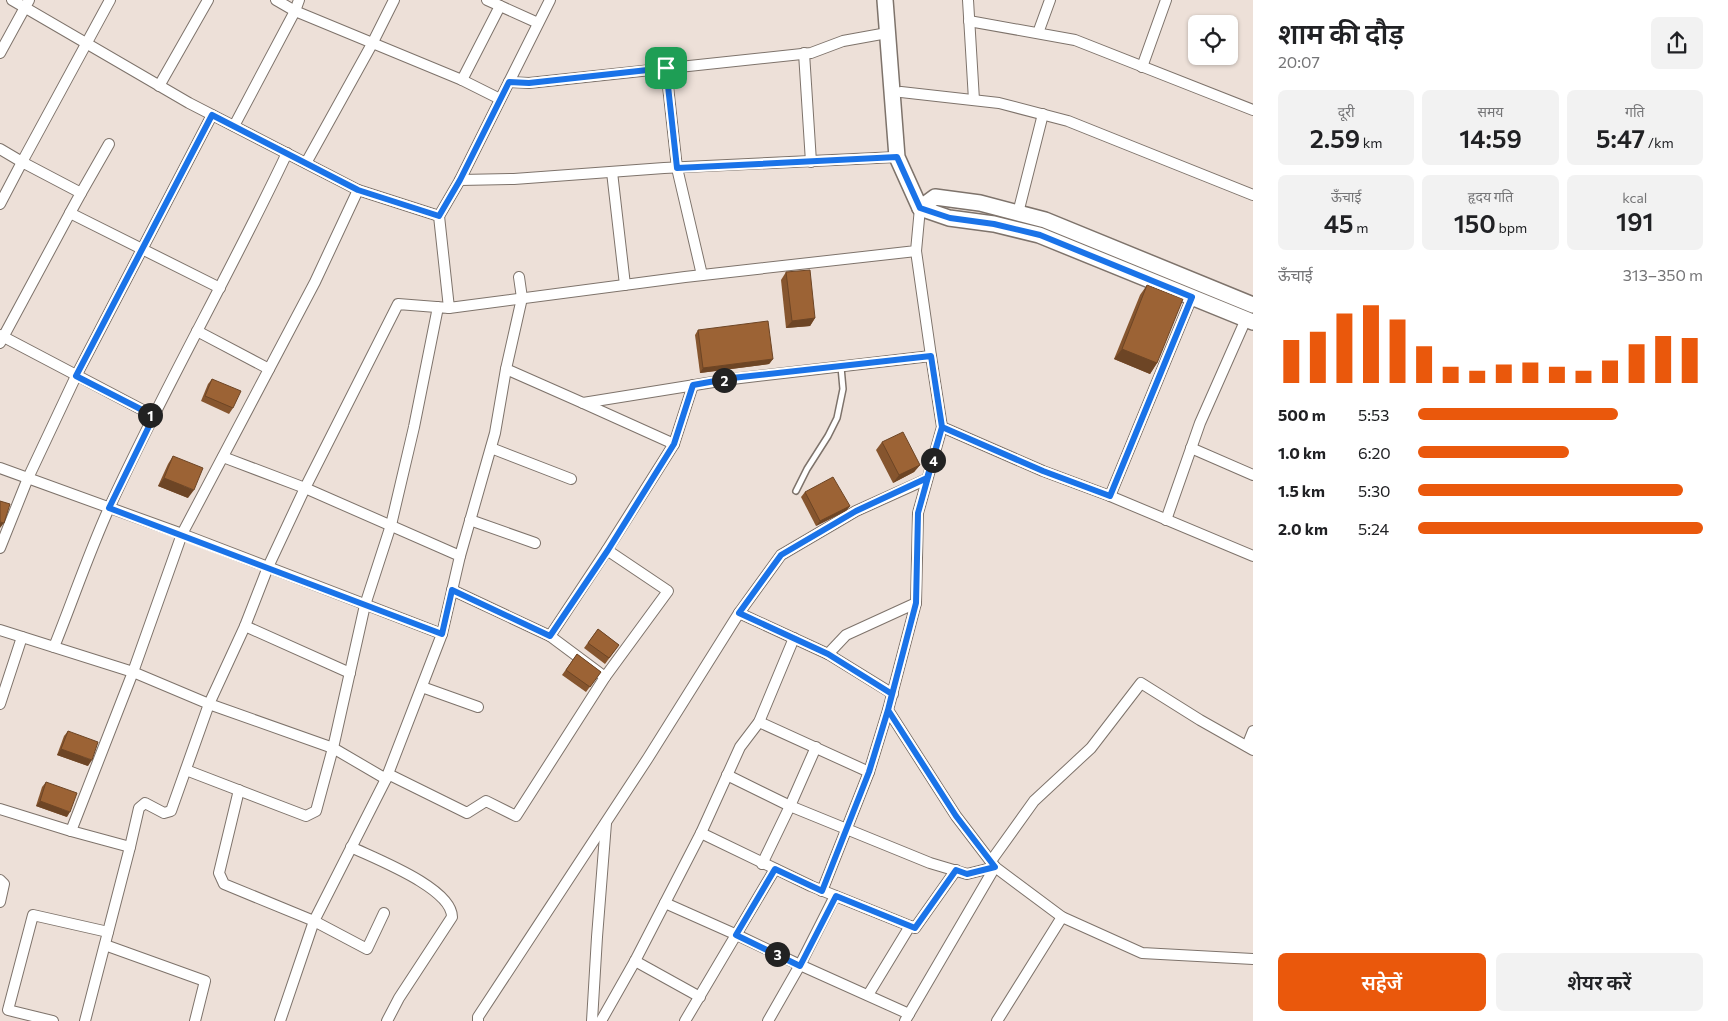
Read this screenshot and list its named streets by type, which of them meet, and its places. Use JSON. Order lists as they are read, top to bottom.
{
  "page": {
    "heading": ["शाम की दौड़", "20:07"],
    "stats": [
      ["दूरी", "2.59 km"],
      ["समय", "14:59"],
      ["गति", "5:47 /km"],
      ["ऊँचाई", "45 m"],
      ["हृदय गति", "150 bpm"],
      ["kcal", "191"]
    ],
    "chart": ["ऊँचाई", "313–350 m"],
    "pins": [
      "2",
      "1",
      "4",
      "3"
    ],
    "list": [
      {
        "name": "500 m",
        "note": "5:53"
      },
      {
        "name": "1.0 km",
        "note": "6:20"
      },
      {
        "name": "1.5 km",
        "note": "5:30"
      },
      {
        "name": "2.0 km",
        "note": "5:24"
      }
    ],
    "buttons": ["सहेजें", "शेयर करें"]
  }
}
